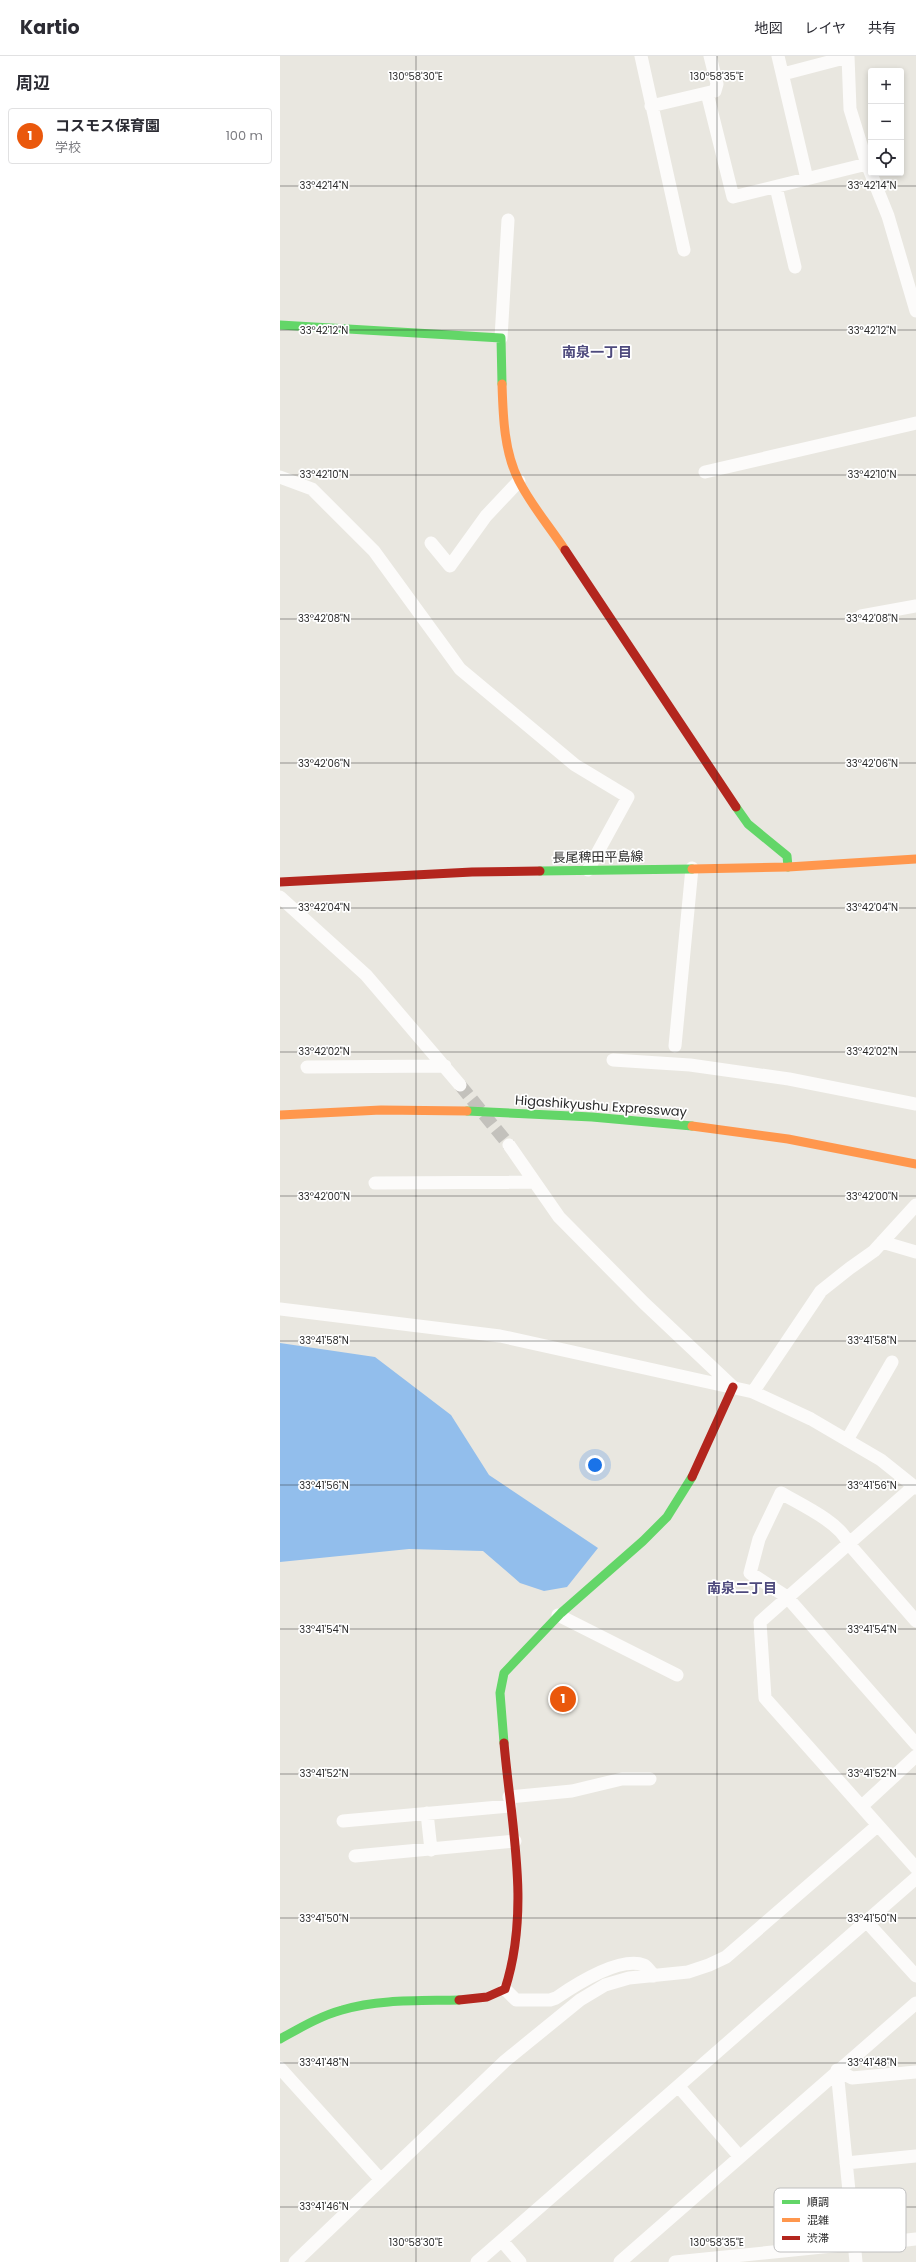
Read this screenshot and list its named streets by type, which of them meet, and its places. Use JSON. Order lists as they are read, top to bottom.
{
  "streets": {
    "main road": ["長尾稗田平島線", "Higashikyushu Expressway"]
  },
  "districts": ["南泉一丁目", "南泉二丁目"],
  "legend": ["順調", "混雑", "渋滞"],
  "page": {
    "header": "Kartio",
    "nav": ["地図", "レイヤ", "共有"],
    "heading": "周辺",
    "map_buttons": ["+", "−"],
    "list": [
      {
        "mark": "1",
        "name": "コスモス保育園",
        "note": "学校",
        "value": "100 m"
      }
    ],
    "pins": "1"
  },
  "coordinates": [
    "130°58'30\"E",
    "130°58'35\"E",
    "33°42'14\"N",
    "33°42'12\"N",
    "33°42'10\"N",
    "33°42'08\"N",
    "33°42'06\"N",
    "33°42'04\"N",
    "33°42'02\"N",
    "33°42'00\"N",
    "33°41'58\"N",
    "33°41'56\"N",
    "33°41'54\"N",
    "33°41'52\"N",
    "33°41'50\"N",
    "33°41'48\"N",
    "33°41'46\"N"
  ]
}
